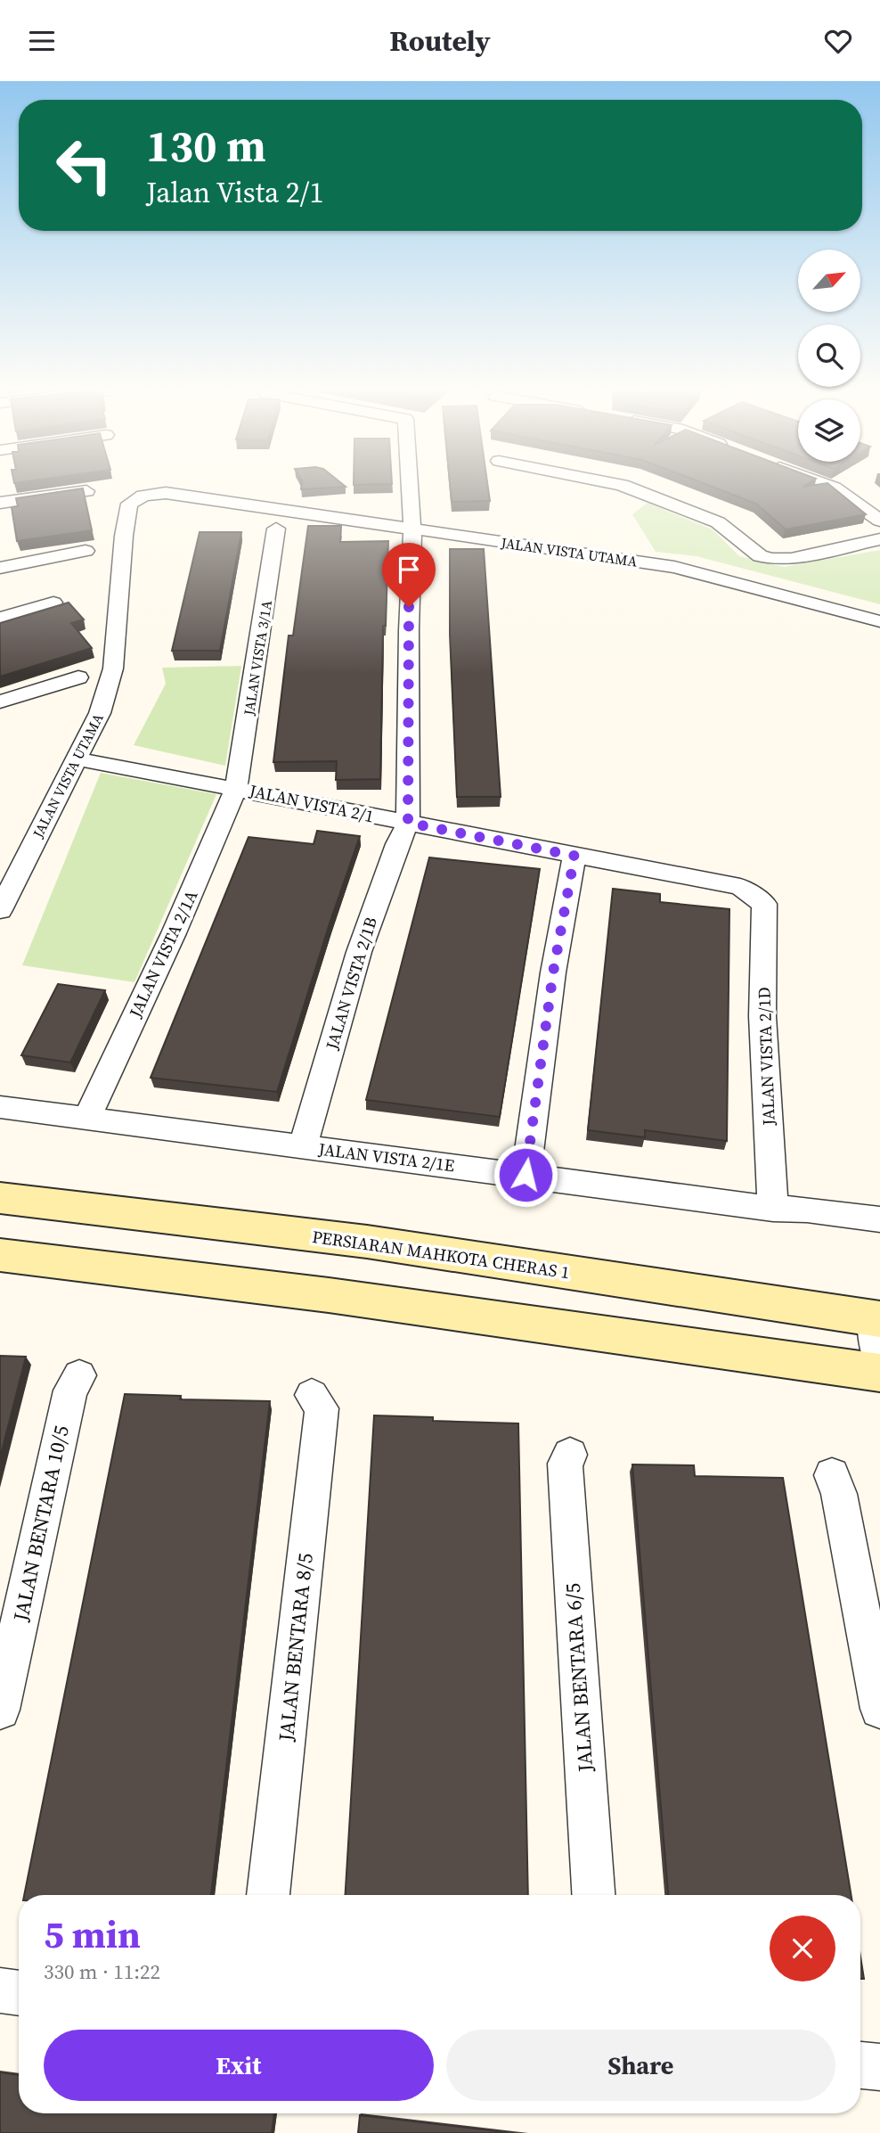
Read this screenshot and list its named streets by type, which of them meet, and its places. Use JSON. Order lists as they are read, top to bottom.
{
  "streets": {
    "main road": ["PERSIARAN MAHKOTA CHERAS 1"],
    "street": [
      "JALAN VISTA UTAMA",
      "JALAN VISTA 3/1A",
      "JALAN VISTA 2/1",
      "JALAN VISTA 2/1A",
      "JALAN VISTA 2/1B",
      "JALAN VISTA 2/1D",
      "JALAN VISTA 2/1E",
      "JALAN BENTARA 10/5",
      "JALAN BENTARA 8/5",
      "JALAN BENTARA 6/5"
    ]
  },
  "crossings": [
    ["JALAN VISTA UTAMA", "JALAN VISTA 2/1"],
    ["JALAN VISTA 3/1A", "JALAN VISTA 2/1"],
    ["JALAN VISTA 3/1A", "JALAN VISTA 2/1A"],
    ["JALAN VISTA 2/1", "JALAN VISTA 2/1A"],
    ["JALAN VISTA 2/1", "JALAN VISTA 2/1B"],
    ["JALAN VISTA 2/1", "JALAN VISTA 2/1D"],
    ["JALAN VISTA 2/1A", "JALAN VISTA 2/1E"],
    ["JALAN VISTA 2/1B", "JALAN VISTA 2/1E"],
    ["JALAN VISTA 2/1D", "JALAN VISTA 2/1E"]
  ],
  "north": "top right",
  "page": {
    "header": "Routely",
    "turn": ["130 m", "Jalan Vista 2/1"],
    "heading": ["5 min", "330 m · 11:22"],
    "buttons": ["Exit", "Share"]
  }
}
